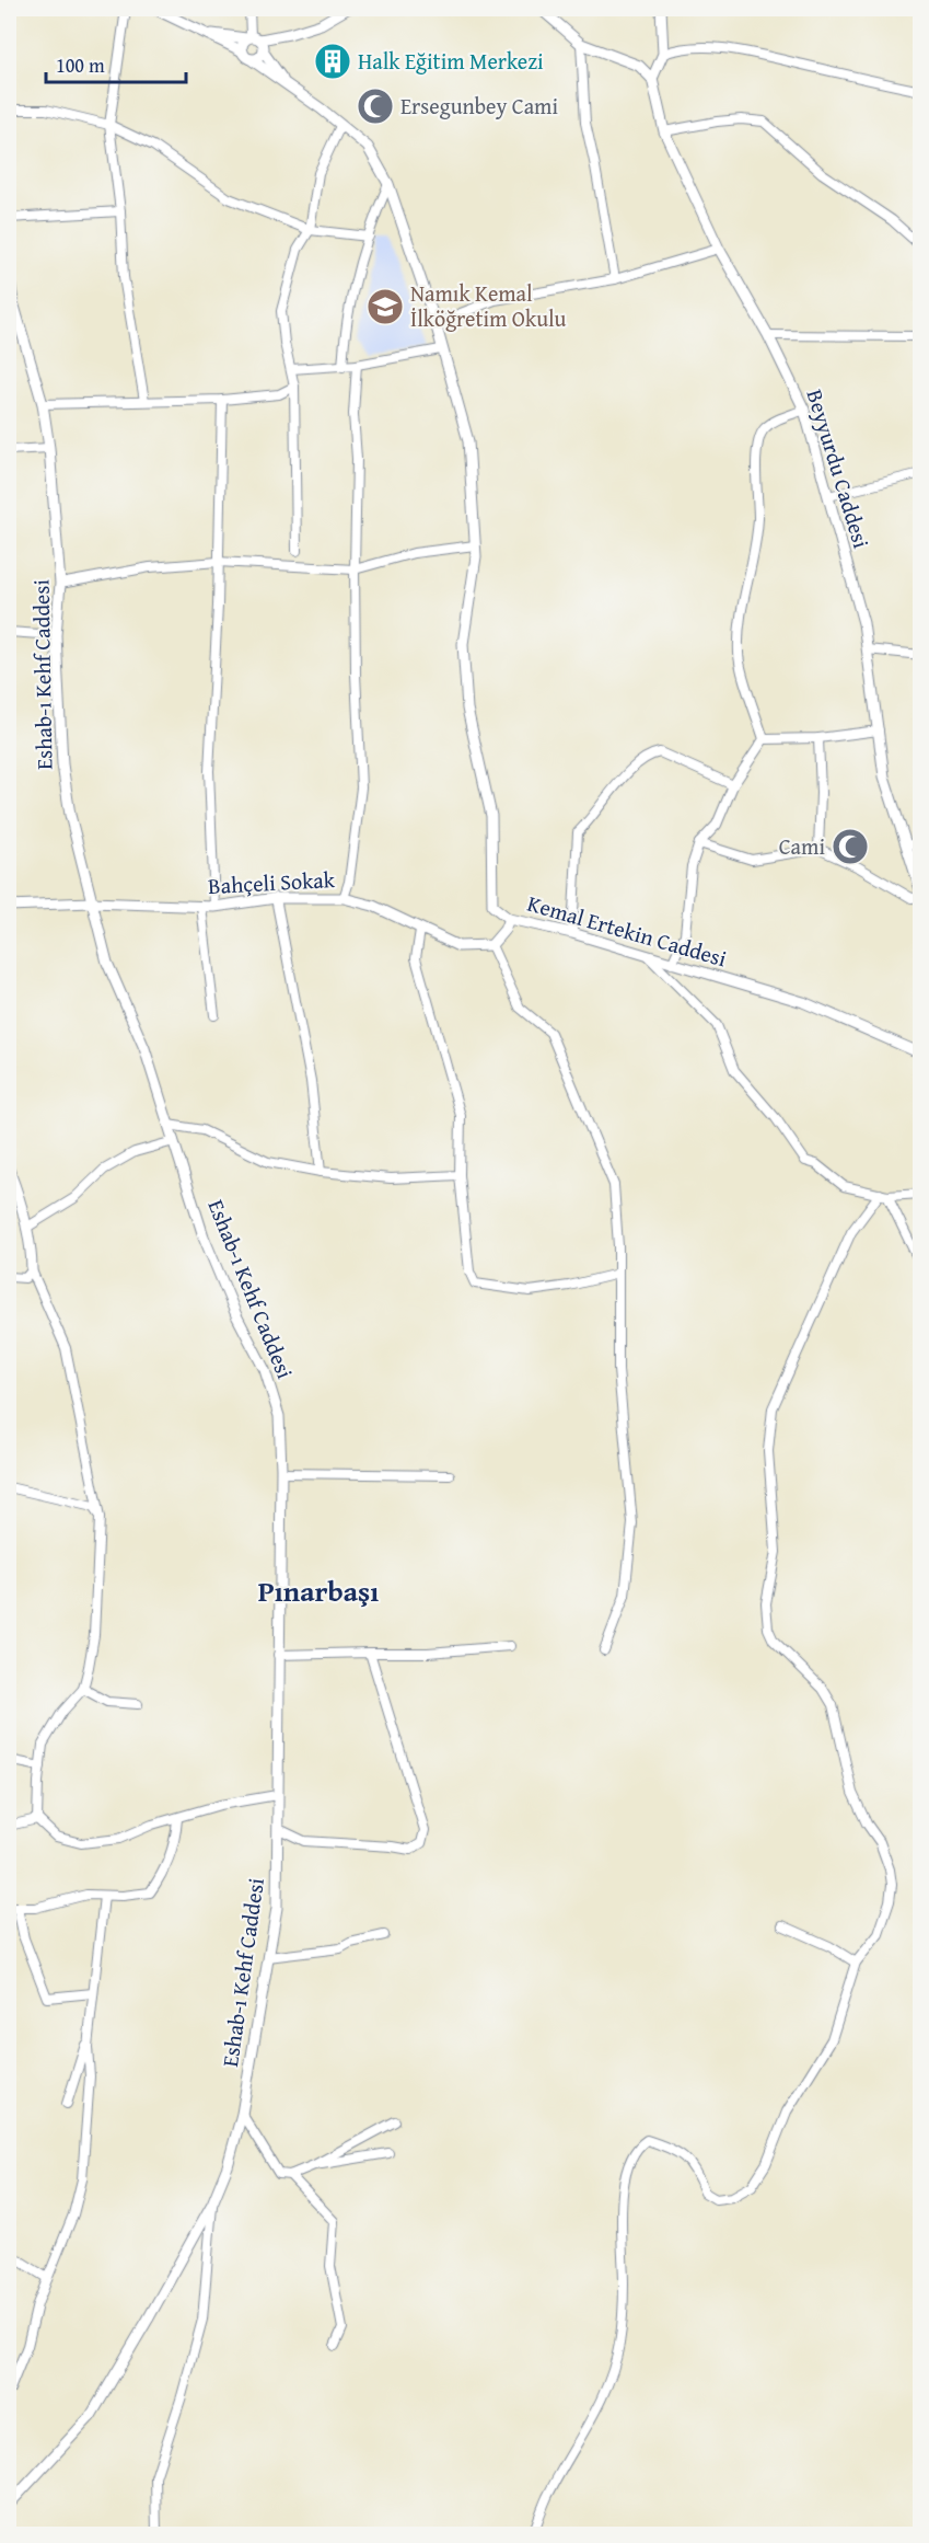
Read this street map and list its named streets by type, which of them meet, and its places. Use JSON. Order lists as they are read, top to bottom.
{
  "streets": {
    "street": [
      "Beyyurdu Caddesi",
      "Eshab-ı Kehf Caddesi",
      "Bahçeli Sokak",
      "Kemal Ertekin Caddesi"
    ]
  },
  "crossings": [
    ["Eshab-ı Kehf Caddesi", "Bahçeli Sokak"]
  ],
  "districts": ["Pınarbaşı"],
  "places": {
    "building": ["Halk Eğitim Merkezi"],
    "mosque": ["Ersegunbey Cami", "Cami"],
    "school or university": ["Namık Kemal İlköğretim Okulu"]
  },
  "scale_bar": "100 m"
}
